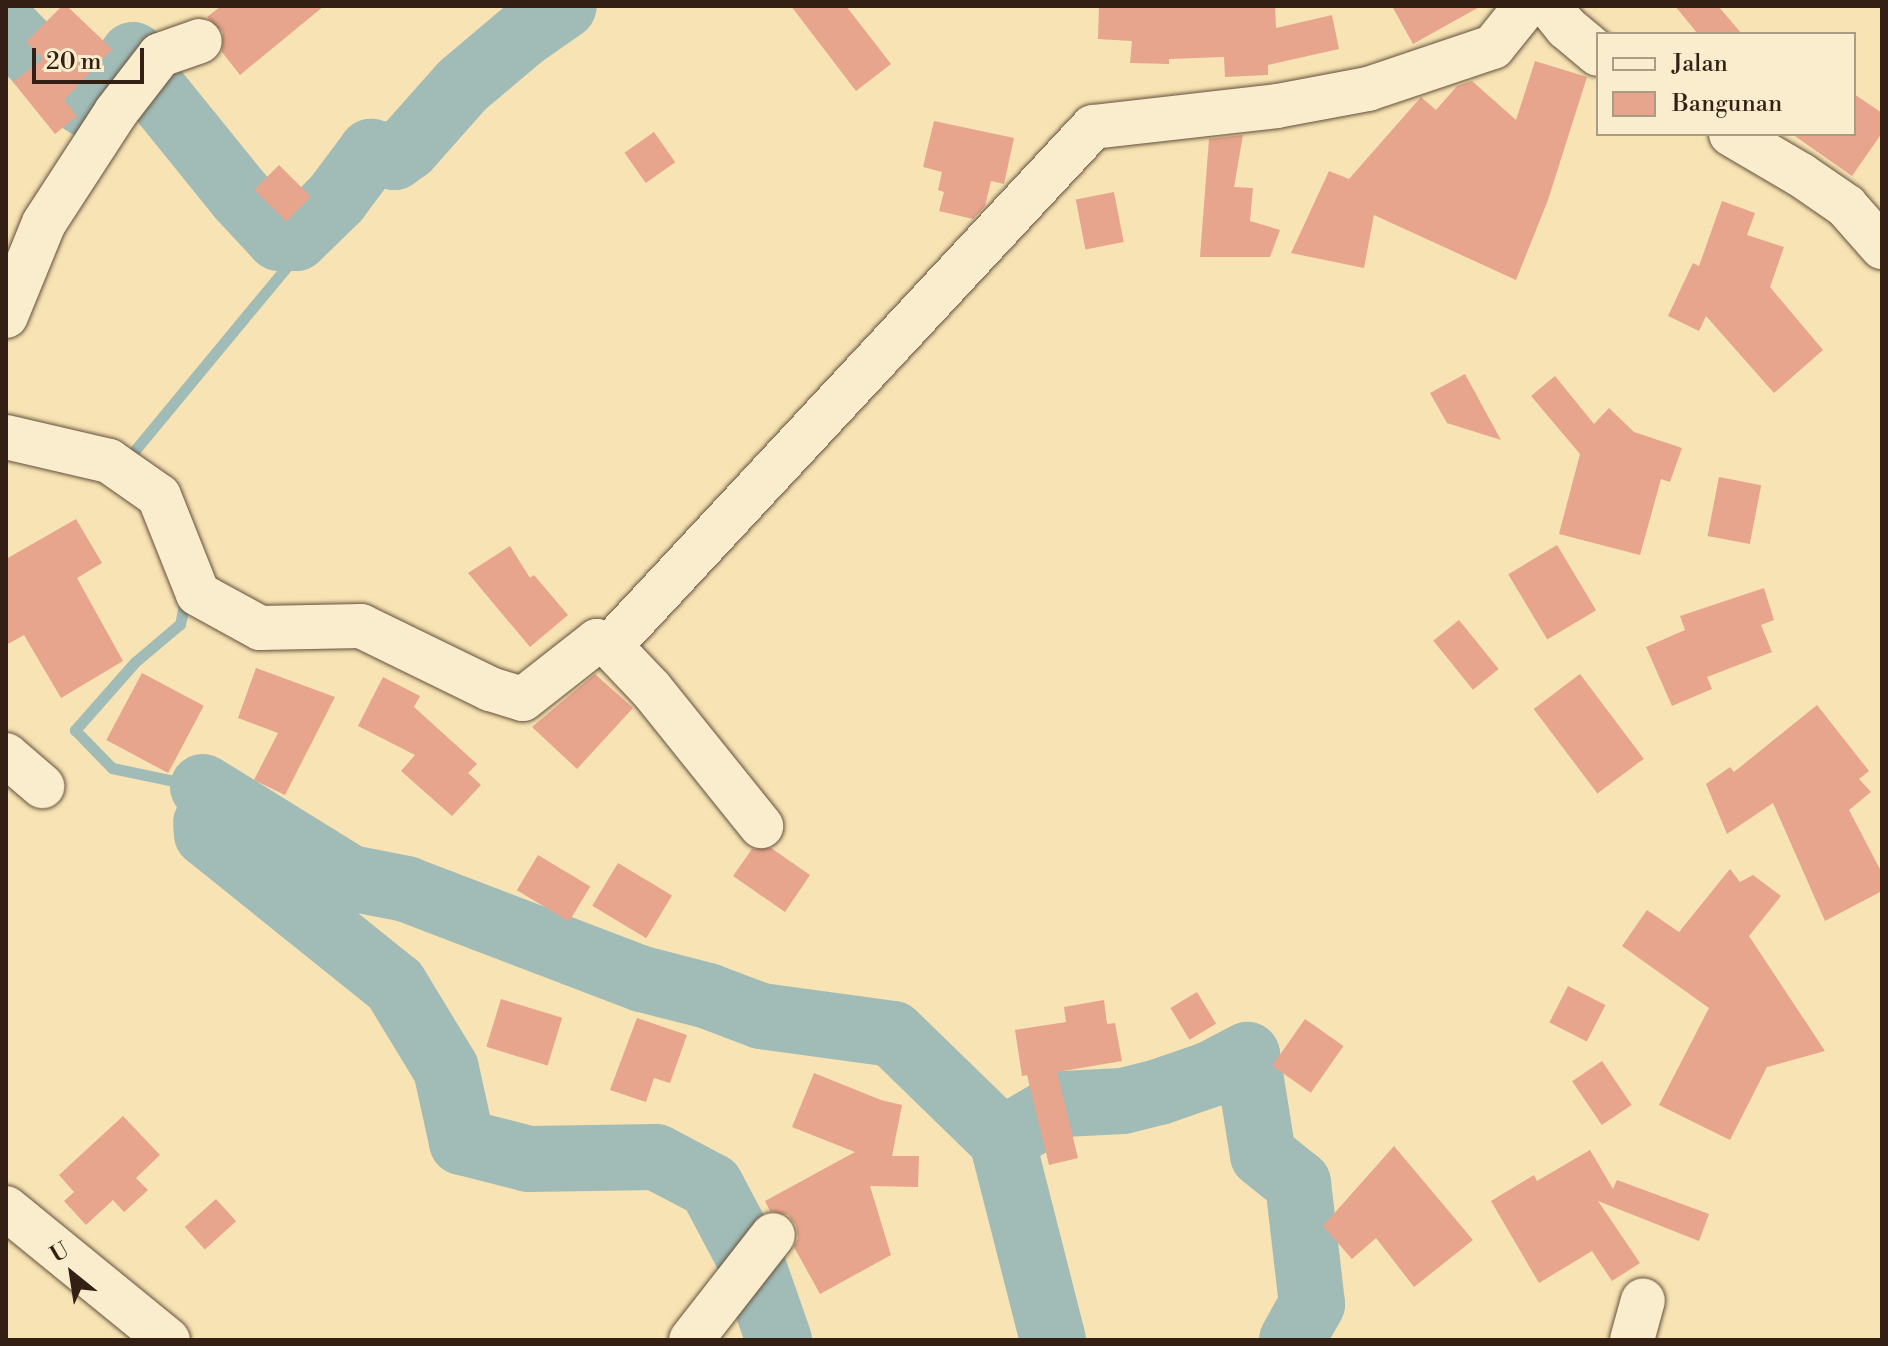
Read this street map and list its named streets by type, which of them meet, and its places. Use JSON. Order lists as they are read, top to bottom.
{
  "legend": ["Jalan", "Bangunan"],
  "scale_bar": "20 m",
  "north": "top left"
}
